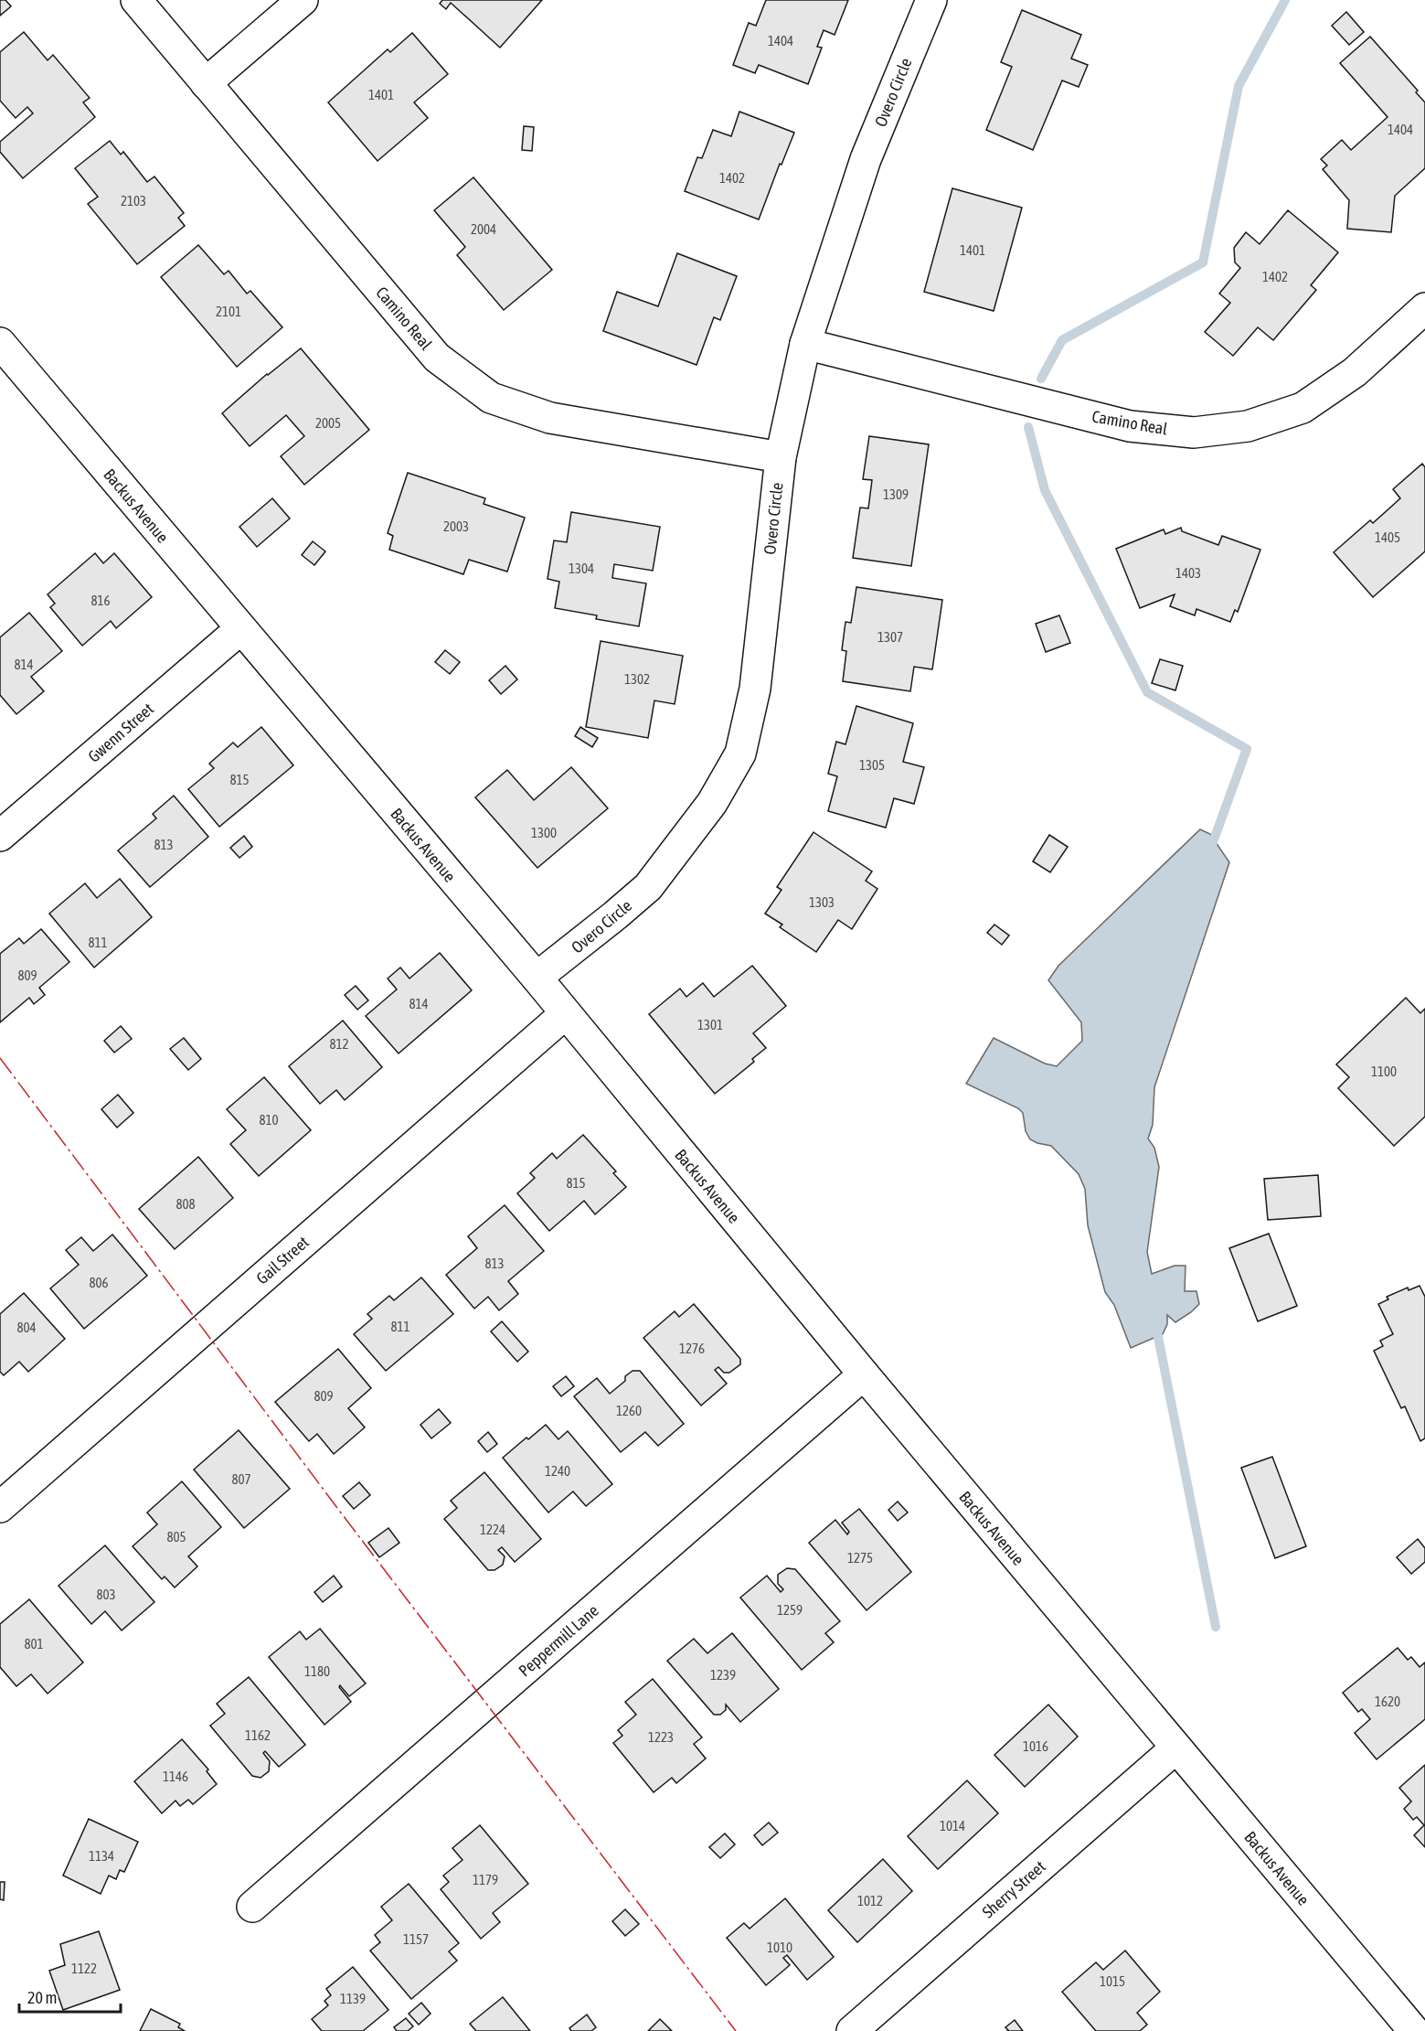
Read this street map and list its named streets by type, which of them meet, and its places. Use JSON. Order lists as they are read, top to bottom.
{
  "streets": {
    "street": [
      "Overo Circle",
      "Camino Real",
      "Backus Avenue",
      "Gwenn Street",
      "Gail Street",
      "Peppermill Lane",
      "Sherry Street"
    ]
  },
  "crossings": [
    ["Overo Circle", "Camino Real"],
    ["Overo Circle", "Backus Avenue"],
    ["Backus Avenue", "Gwenn Street"],
    ["Backus Avenue", "Gail Street"],
    ["Backus Avenue", "Peppermill Lane"],
    ["Backus Avenue", "Sherry Street"]
  ],
  "house_numbers": [
    "1404",
    "1401",
    "1404",
    "1402",
    "2103",
    "2004",
    "1401",
    "1402",
    "2101",
    "2005",
    "1309",
    "2003",
    "1405",
    "1304",
    "1403",
    "816",
    "1307",
    "814",
    "1302",
    "1305",
    "815",
    "1300",
    "813",
    "1303",
    "811",
    "809",
    "814",
    "1301",
    "812",
    "1100",
    "810",
    "815",
    "808",
    "813",
    "806",
    "811",
    "804",
    "1276",
    "809",
    "1260",
    "1240",
    "807",
    "1224",
    "805",
    "1275",
    "803",
    "1259",
    "801",
    "1180",
    "1239",
    "1620",
    "1162",
    "1223",
    "1016",
    "1146",
    "1014",
    "1134",
    "1179",
    "1012",
    "1157",
    "1010",
    "1122",
    "1015",
    "1139"
  ],
  "scale_bar": "20 m"
}
